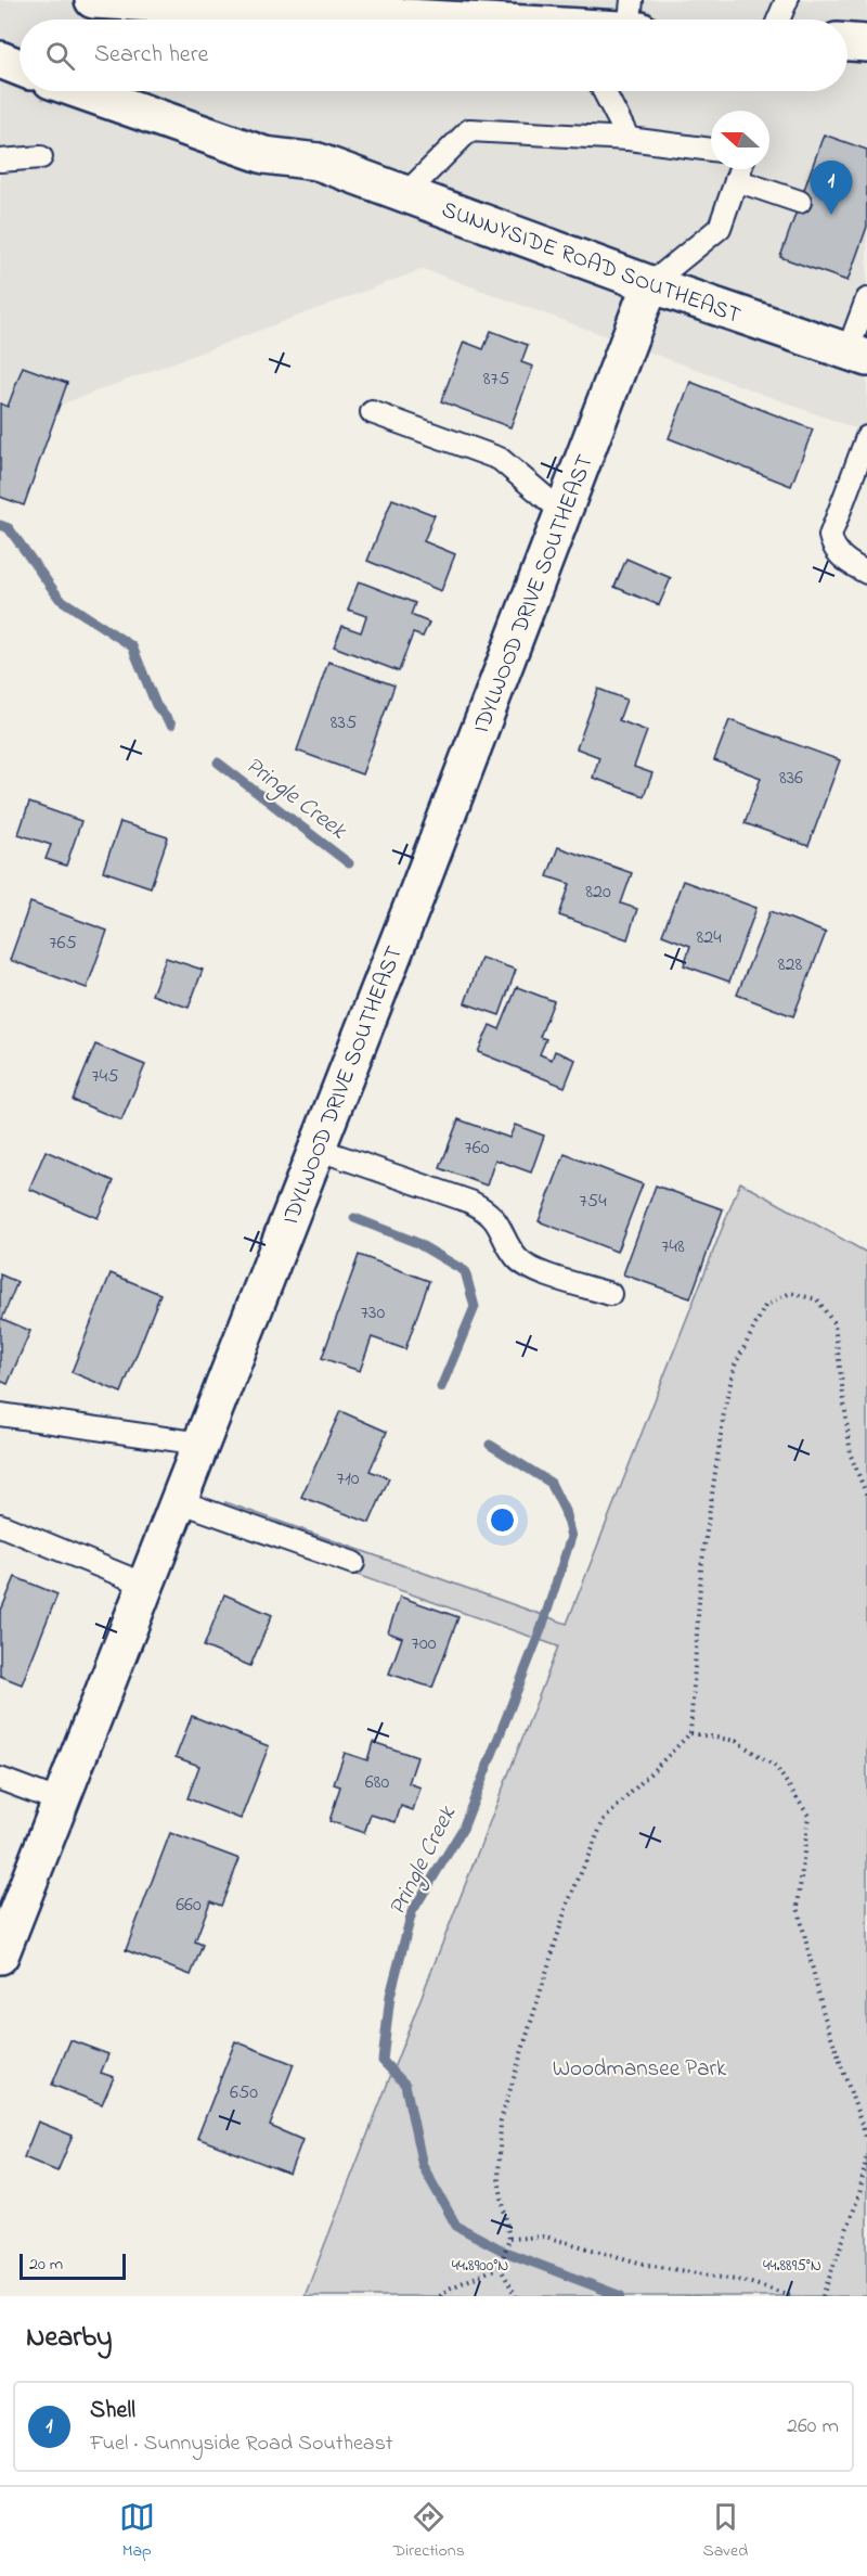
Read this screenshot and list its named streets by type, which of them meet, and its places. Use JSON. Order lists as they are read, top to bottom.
{
  "streets": {
    "street": ["SUNNYSIDE ROAD SOUTHEAST", "IDYLWOOD DRIVE SOUTHEAST"]
  },
  "crossings": [
    ["SUNNYSIDE ROAD SOUTHEAST", "IDYLWOOD DRIVE SOUTHEAST"]
  ],
  "water": ["Pringle Creek"],
  "parks": ["Woodmansee Park"],
  "house_numbers": [
    "875",
    "835",
    "836",
    "820",
    "824",
    "765",
    "828",
    "745",
    "760",
    "754",
    "748",
    "730",
    "710",
    "700",
    "680",
    "660",
    "650"
  ],
  "scale_bar": "20 m",
  "north": "left",
  "page": {
    "search": "Search here",
    "pins": "1",
    "scale": "20 m",
    "heading": "Nearby",
    "list": [
      {
        "mark": "1",
        "name": "Shell",
        "note": "Fuel · Sunnyside Road Southeast",
        "value": "260 m"
      }
    ],
    "nav": ["Map", "Directions", "Saved"]
  },
  "coordinates": ["44.8900°N", "44.8895°N"]
}
